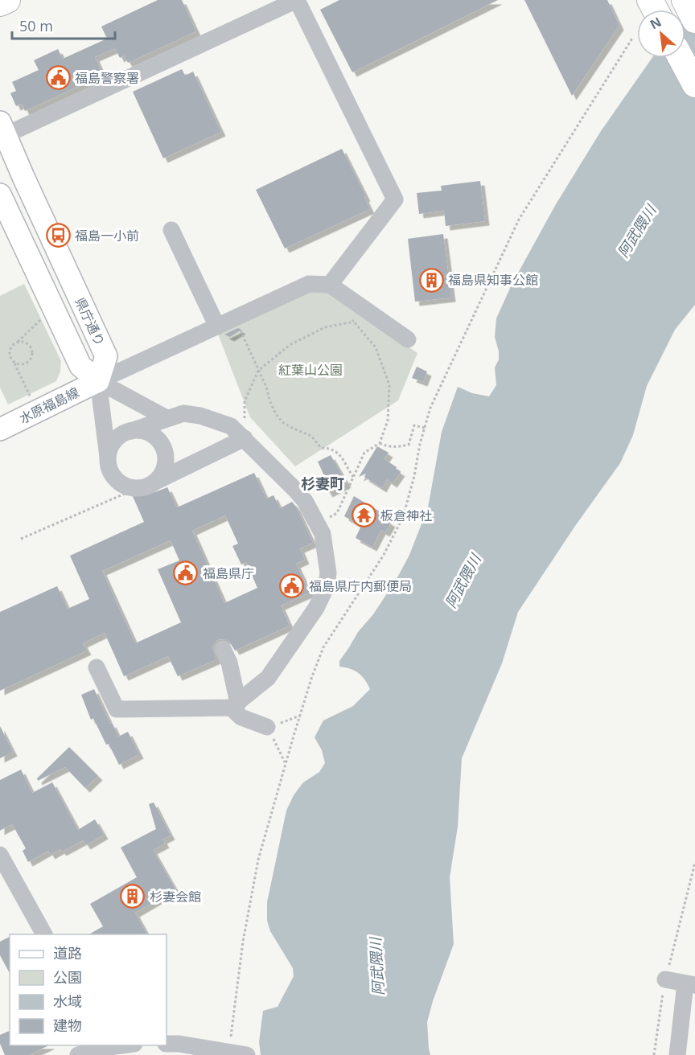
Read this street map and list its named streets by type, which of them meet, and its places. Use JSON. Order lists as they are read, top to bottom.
{
  "streets": {
    "main road": ["県庁通り", "水原福島線"]
  },
  "crossings": [
    ["県庁通り", "水原福島線"]
  ],
  "districts": ["杉妻町"],
  "water": ["阿武隈川"],
  "parks": ["紅葉山公園"],
  "places": {
    "public building": ["福島警察署", "福島県庁", "福島県庁内郵便局"],
    "bus stop": ["福島一小前"],
    "building": ["福島県知事公館", "杉妻会館"],
    "temple": ["板倉神社"]
  },
  "legend": [
    "道路",
    "公園",
    "水域",
    "建物"
  ],
  "scale_bar": "50 m",
  "north": "top left"
}
